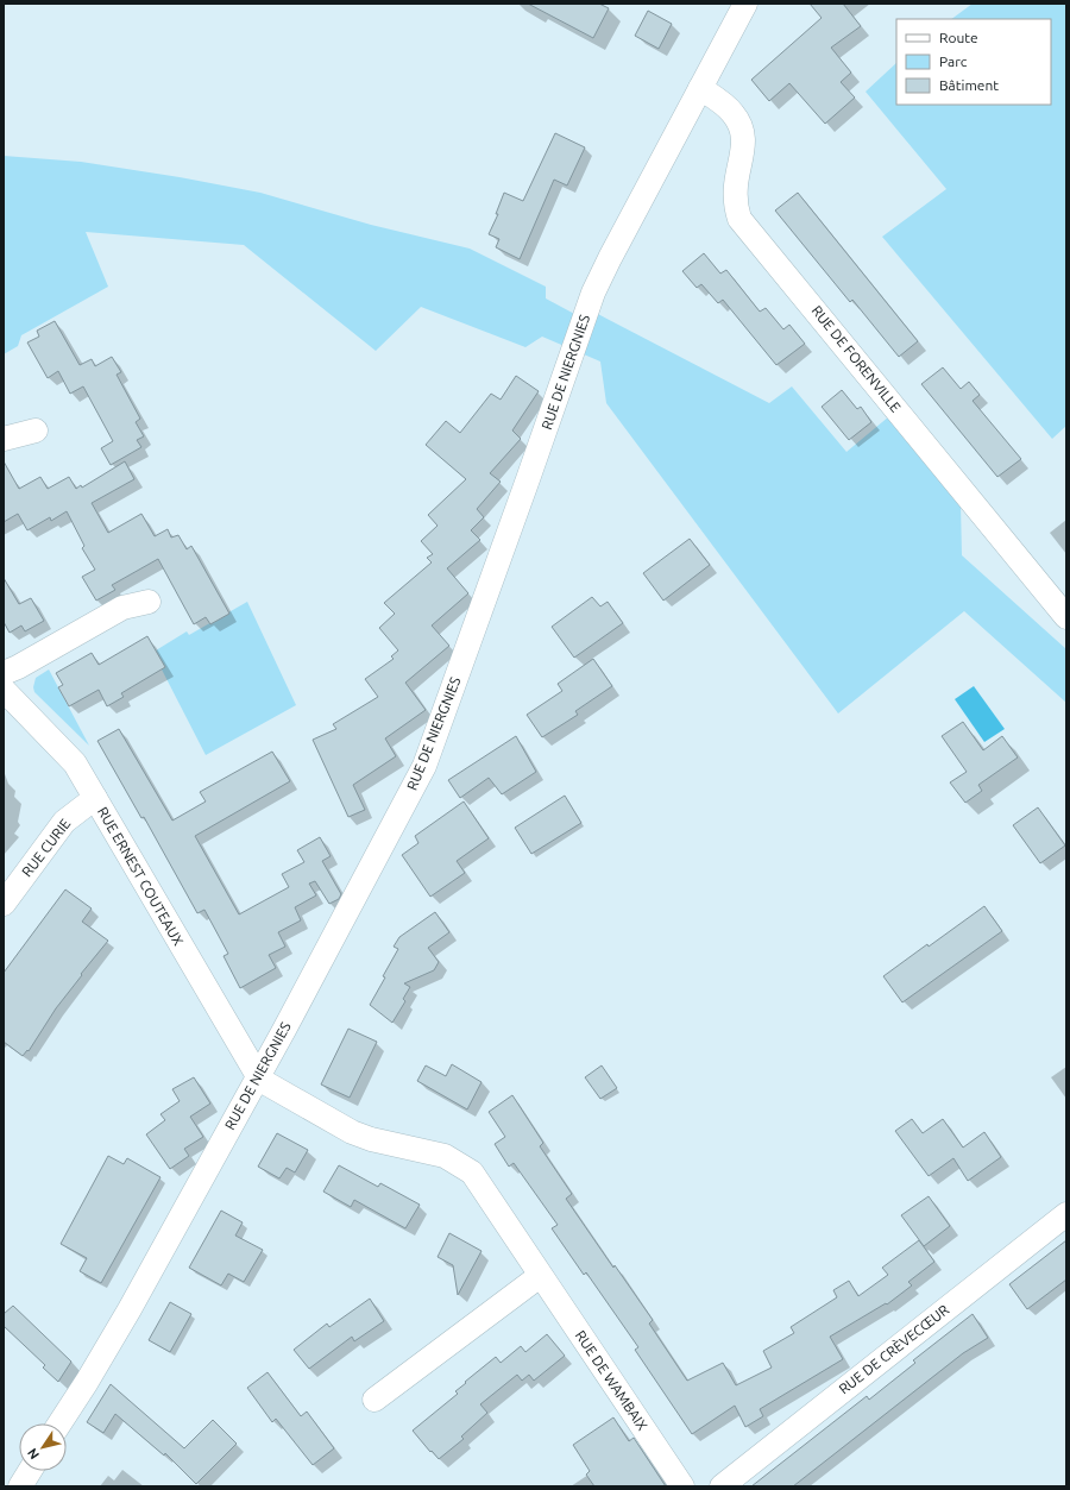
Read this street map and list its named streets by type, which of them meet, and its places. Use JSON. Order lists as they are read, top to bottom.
{
  "streets": {
    "street": [
      "RUE DE FORENVILLE",
      "RUE DE NIERGNIES",
      "RUE CURIE",
      "RUE ERNEST COUTEAUX",
      "RUE DE CRÈVECŒUR",
      "RUE DE WAMBAIX"
    ]
  },
  "crossings": [
    ["RUE DE FORENVILLE", "RUE DE NIERGNIES"],
    ["RUE DE NIERGNIES", "RUE ERNEST COUTEAUX"],
    ["RUE DE NIERGNIES", "RUE DE WAMBAIX"],
    ["RUE CURIE", "RUE ERNEST COUTEAUX"],
    ["RUE ERNEST COUTEAUX", "RUE DE WAMBAIX"]
  ],
  "legend": ["Route", "Parc", "Bâtiment"],
  "north": "bottom left"
}
